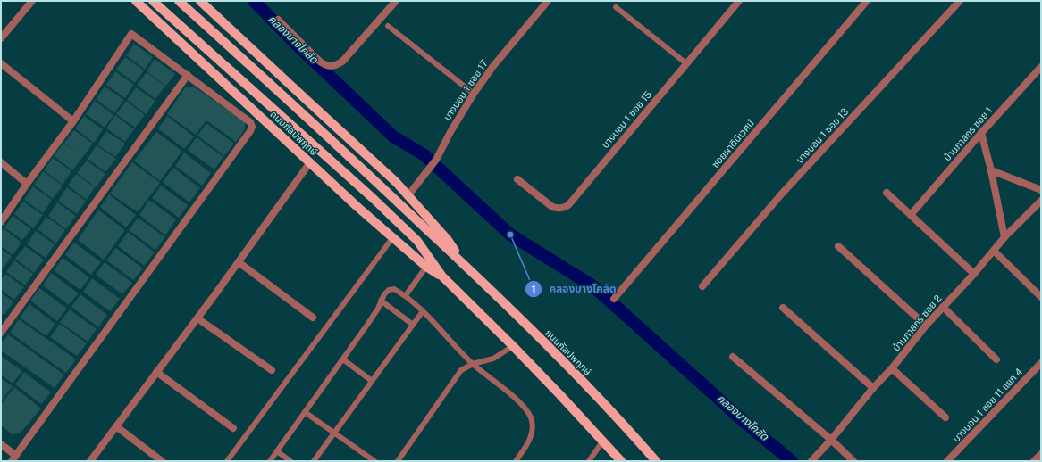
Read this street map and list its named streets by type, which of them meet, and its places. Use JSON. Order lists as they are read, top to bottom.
{
  "streets": {
    "main road": ["ถนนกัลปพฤกษ์"],
    "street": [
      "บางบอน 1 ซอย 17",
      "บางบอน 1 ซอย 15",
      "บ้านภาสกร ซอย 1",
      "บางบอน 1 ซอย 13",
      "ซอยผาตินิเวศน์",
      "บ้านภาสกร ซอย 2",
      "บางบอน 1 ซอย 11 แยก 4"
    ]
  },
  "crossings": [
    ["บางบอน 1 ซอย 17", "ถนนกัลปพฤกษ์"]
  ],
  "water": ["คลองบางโคลัด"],
  "places": ["คลองบางโคลัด"]
}
